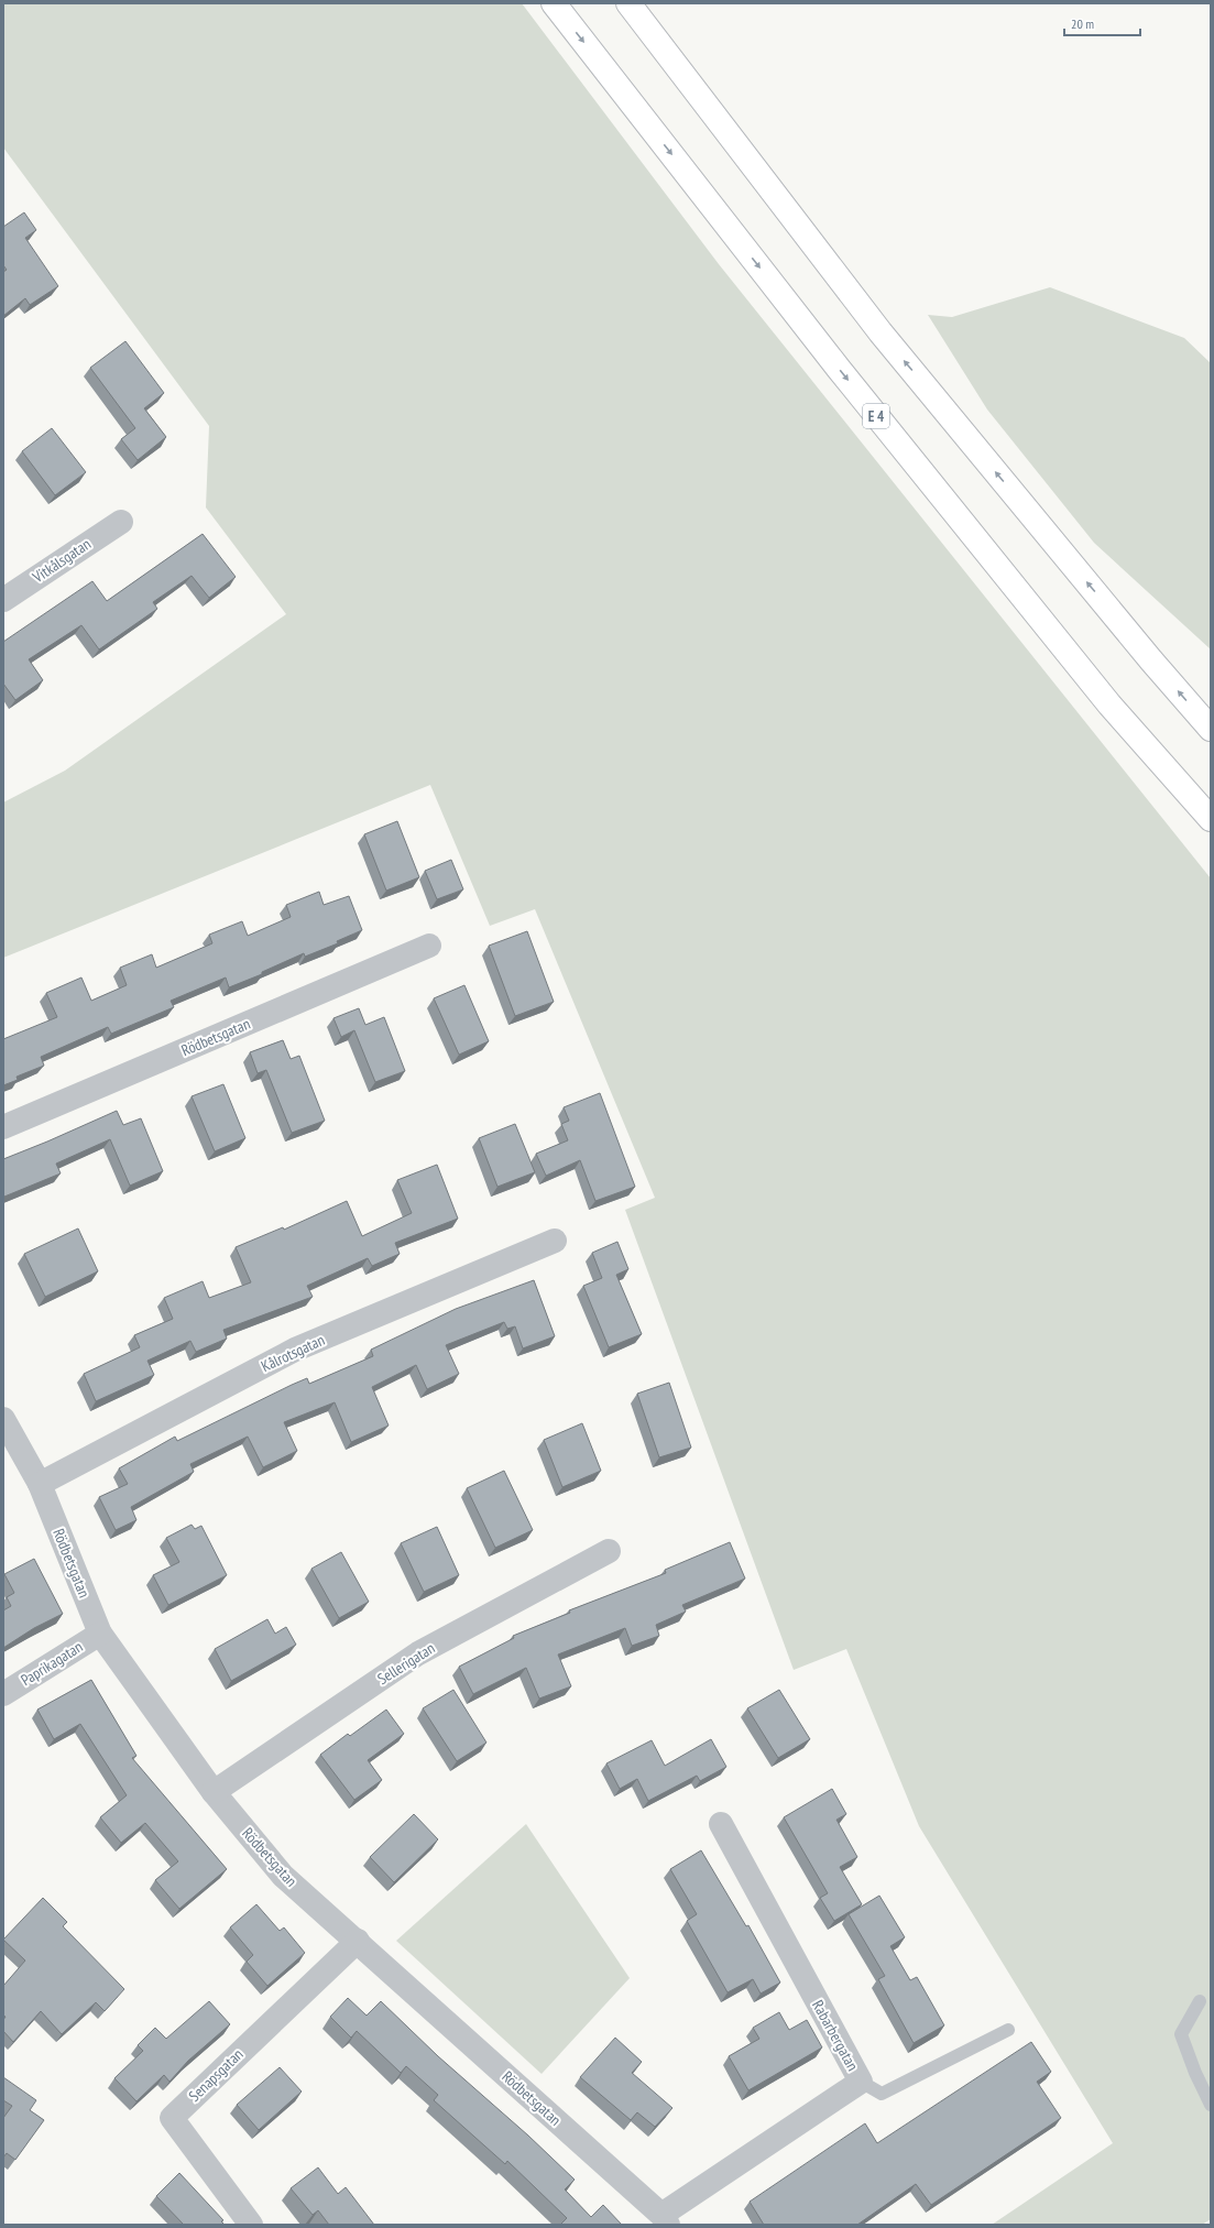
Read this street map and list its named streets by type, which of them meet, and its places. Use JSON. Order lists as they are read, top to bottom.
{
  "streets": {
    "highway": ["E 4"],
    "street": [
      "Vitkålsgatan",
      "Rödbetsgatan",
      "Kålrotsgatan",
      "Paprikagatan",
      "Sellerigatan",
      "Rabarbergatan",
      "Senapsgatan"
    ]
  },
  "crossings": [
    ["Rödbetsgatan", "Kålrotsgatan"],
    ["Rödbetsgatan", "Paprikagatan"],
    ["Rödbetsgatan", "Sellerigatan"],
    ["Rödbetsgatan", "Rabarbergatan"],
    ["Rödbetsgatan", "Senapsgatan"]
  ],
  "scale_bar": "20 m"
}
